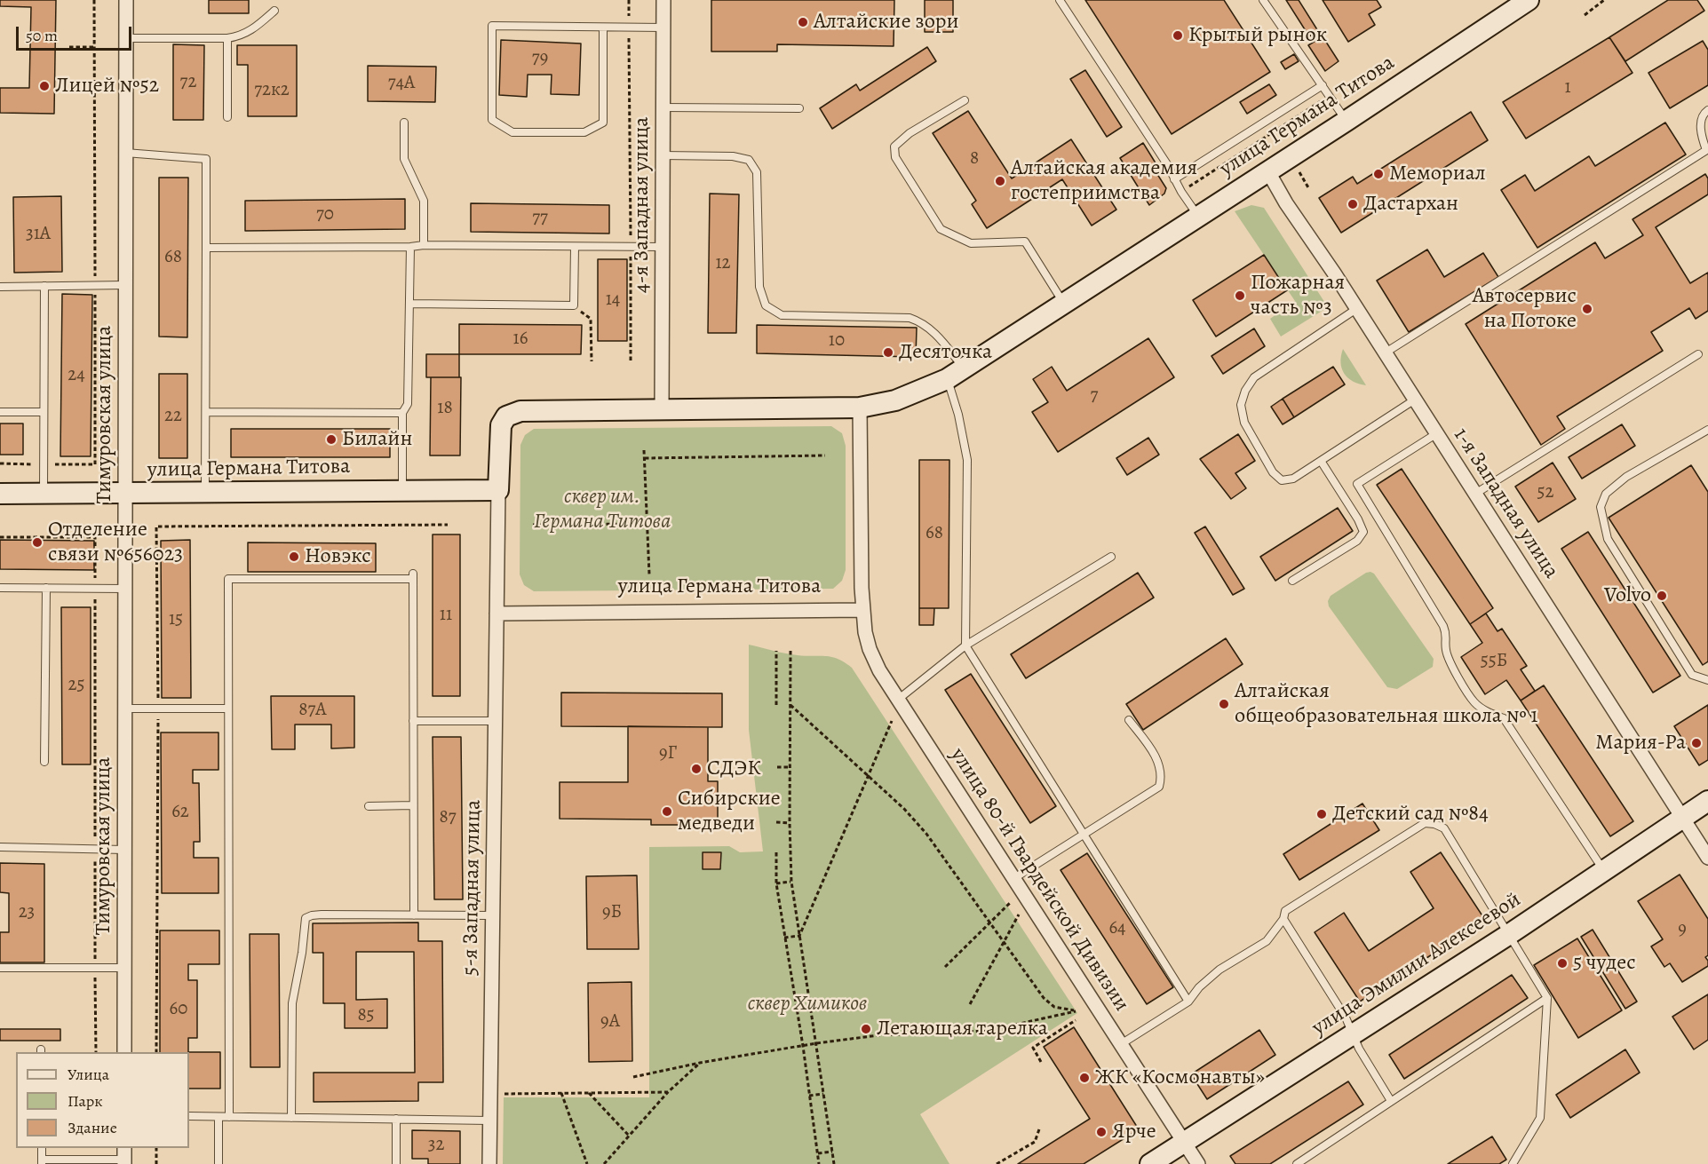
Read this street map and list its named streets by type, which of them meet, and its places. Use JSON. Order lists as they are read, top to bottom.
{
  "streets": {
    "street": [
      "улица Германа Титова",
      "4-я Западная улица",
      "Тимуровская улица",
      "1-я Западная улица",
      "улица 80-й Гвардейской Дивизии",
      "5-я Западная улица",
      "улица Эмилии Алексеевой"
    ]
  },
  "crossings": [
    ["улица Германа Титова", "4-я Западная улица"],
    ["улица Германа Титова", "Тимуровская улица"],
    ["улица Германа Титова", "1-я Западная улица"],
    ["улица Германа Титова", "улица 80-й Гвардейской Дивизии"],
    ["улица Германа Титова", "5-я Западная улица"],
    ["1-я Западная улица", "улица Эмилии Алексеевой"],
    ["улица 80-й Гвардейской Дивизии", "улица Эмилии Алексеевой"]
  ],
  "parks": ["сквер им. Германа Титова", "сквер Химиков"],
  "places": [
    "Алтайские зори",
    "Крытый рынок",
    "Лицей №52",
    "Мемориал",
    "Алтайская академия гостеприимства",
    "Дастархан",
    "Пожарная часть №3",
    "Автосервис на Потоке",
    "Десяточка",
    "Билайн",
    "Отделение связи №656023",
    "Новэкс",
    "Volvo",
    "Алтайская общеобразовательная школа № 1",
    "Мария-Ра",
    "СДЭК",
    "Сибирские медведи",
    "Детский сад №84",
    "5 чудес",
    "Летающая тарелка",
    "ЖК «Космонавты»",
    "Ярче"
  ],
  "house_numbers": [
    "79",
    "72",
    "74А",
    "1",
    "72к2",
    "8",
    "70",
    "77",
    "31А",
    "68",
    "12",
    "14",
    "16",
    "10",
    "24",
    "7",
    "18",
    "22",
    "52",
    "68",
    "11",
    "15",
    "55Б",
    "25",
    "87А",
    "9Г",
    "62",
    "87",
    "23",
    "9Б",
    "64",
    "9",
    "60",
    "85",
    "9А",
    "32"
  ],
  "legend": ["Улица", "Парк", "Здание"],
  "scale_bar": "50 m"
}
